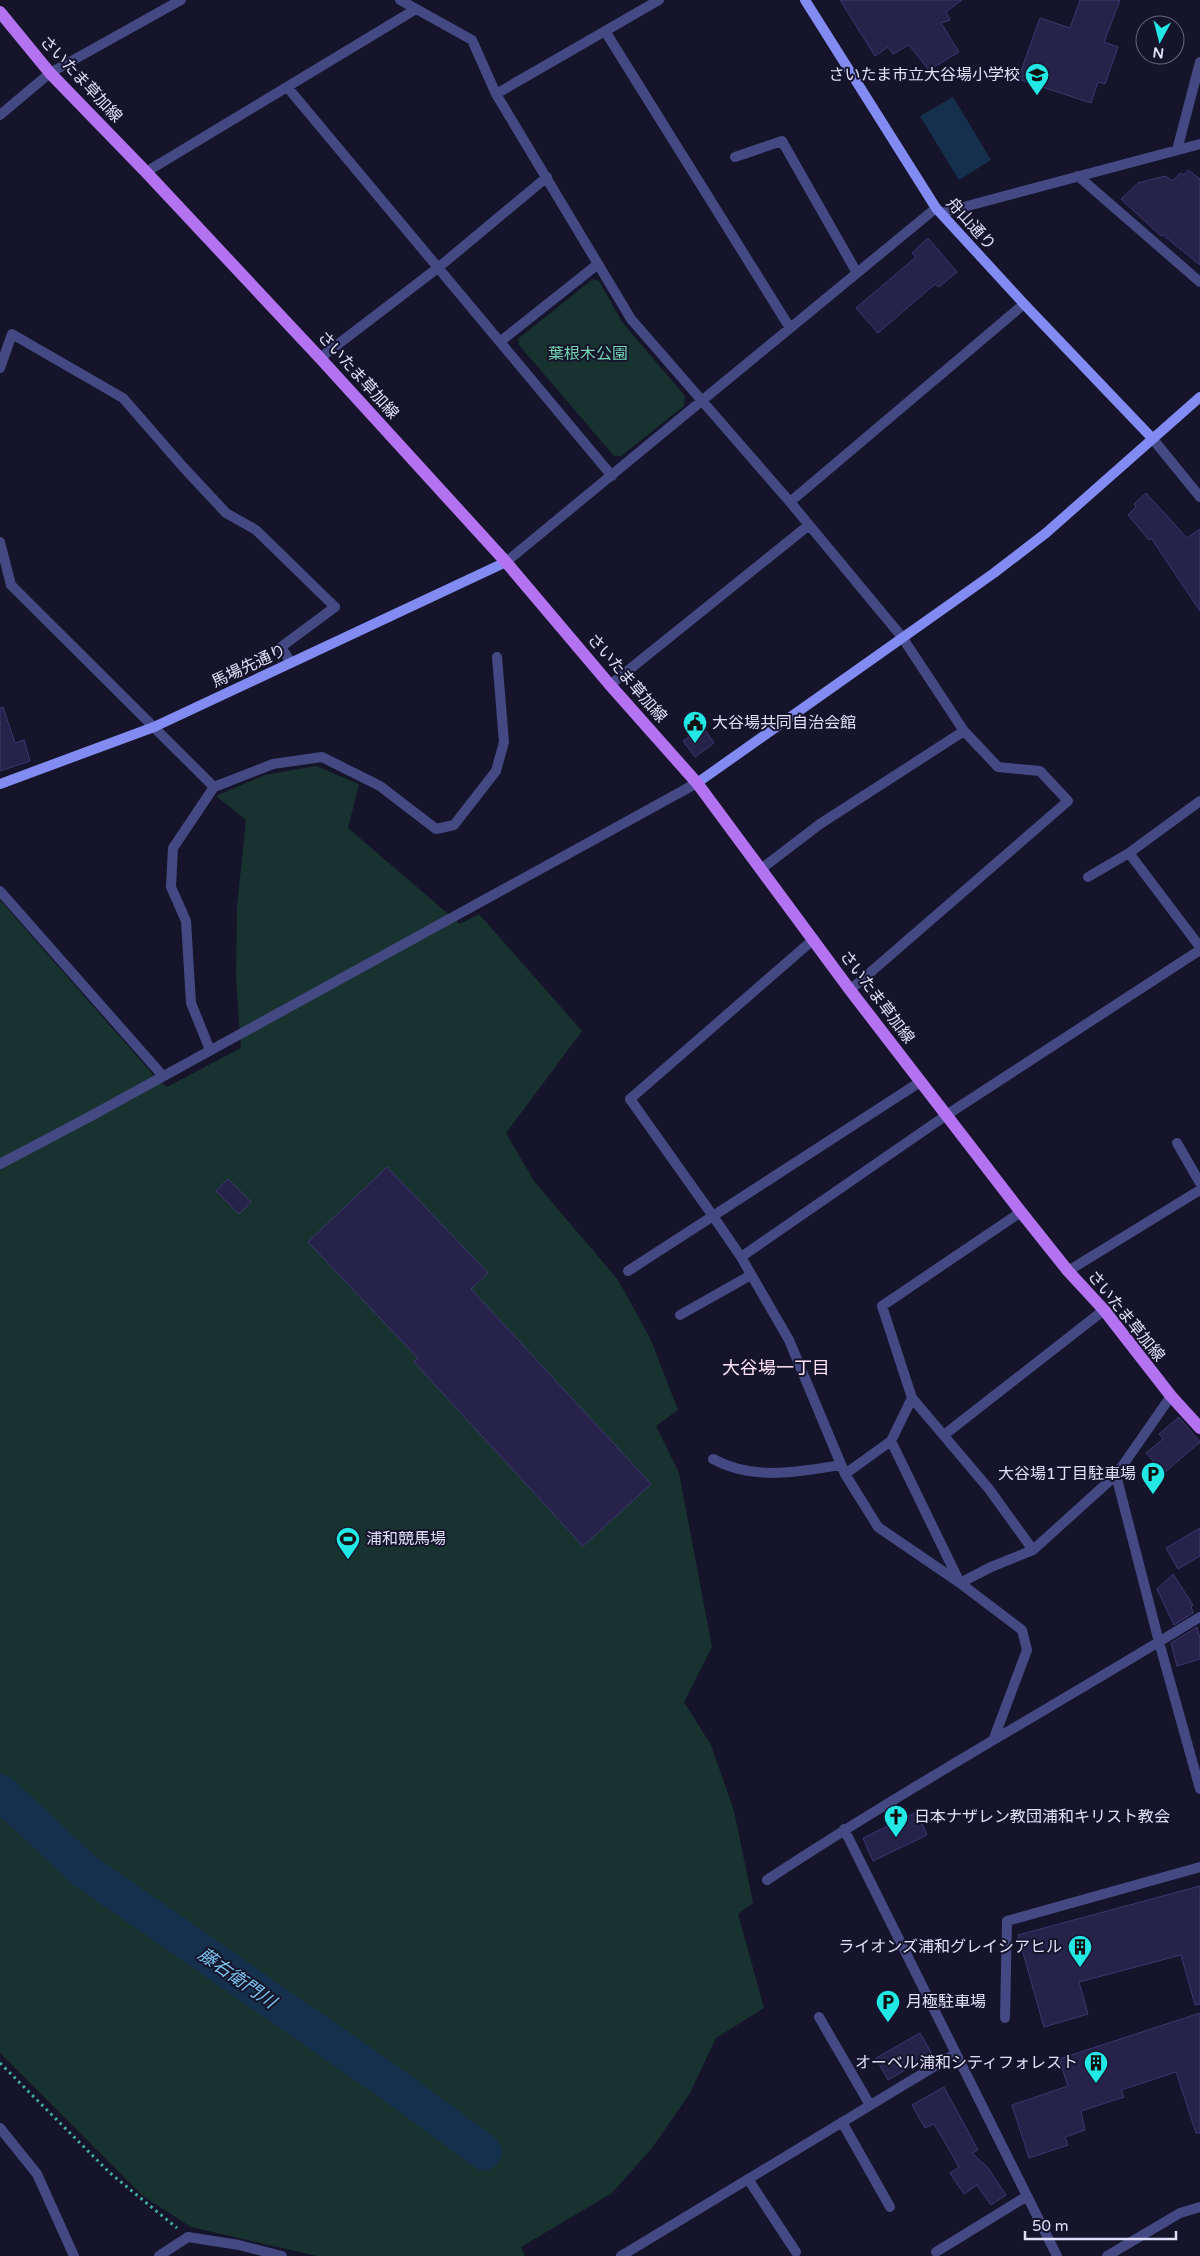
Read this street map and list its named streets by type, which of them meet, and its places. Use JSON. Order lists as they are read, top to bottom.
{
  "streets": {
    "main road": ["さいたま草加線"],
    "street": ["舟山通り", "馬場先通り"]
  },
  "crossings": [
    ["さいたま草加線", "馬場先通り"]
  ],
  "districts": ["大谷場一丁目"],
  "water": ["藤右衛門川"],
  "parks": ["葉根木公園"],
  "places": {
    "school or university": ["さいたま市立大谷場小学校"],
    "public building": ["大谷場共同自治会館"],
    "parking": ["大谷場1丁目駐車場", "月極駐車場"],
    "sports": ["浦和競馬場"],
    "church": ["日本ナザレン教団浦和キリスト教会"],
    "building": ["ライオンズ浦和グレイシアヒル", "オーベル浦和シティフォレスト"]
  },
  "scale_bar": "50 m",
  "north": "bottom"
}
